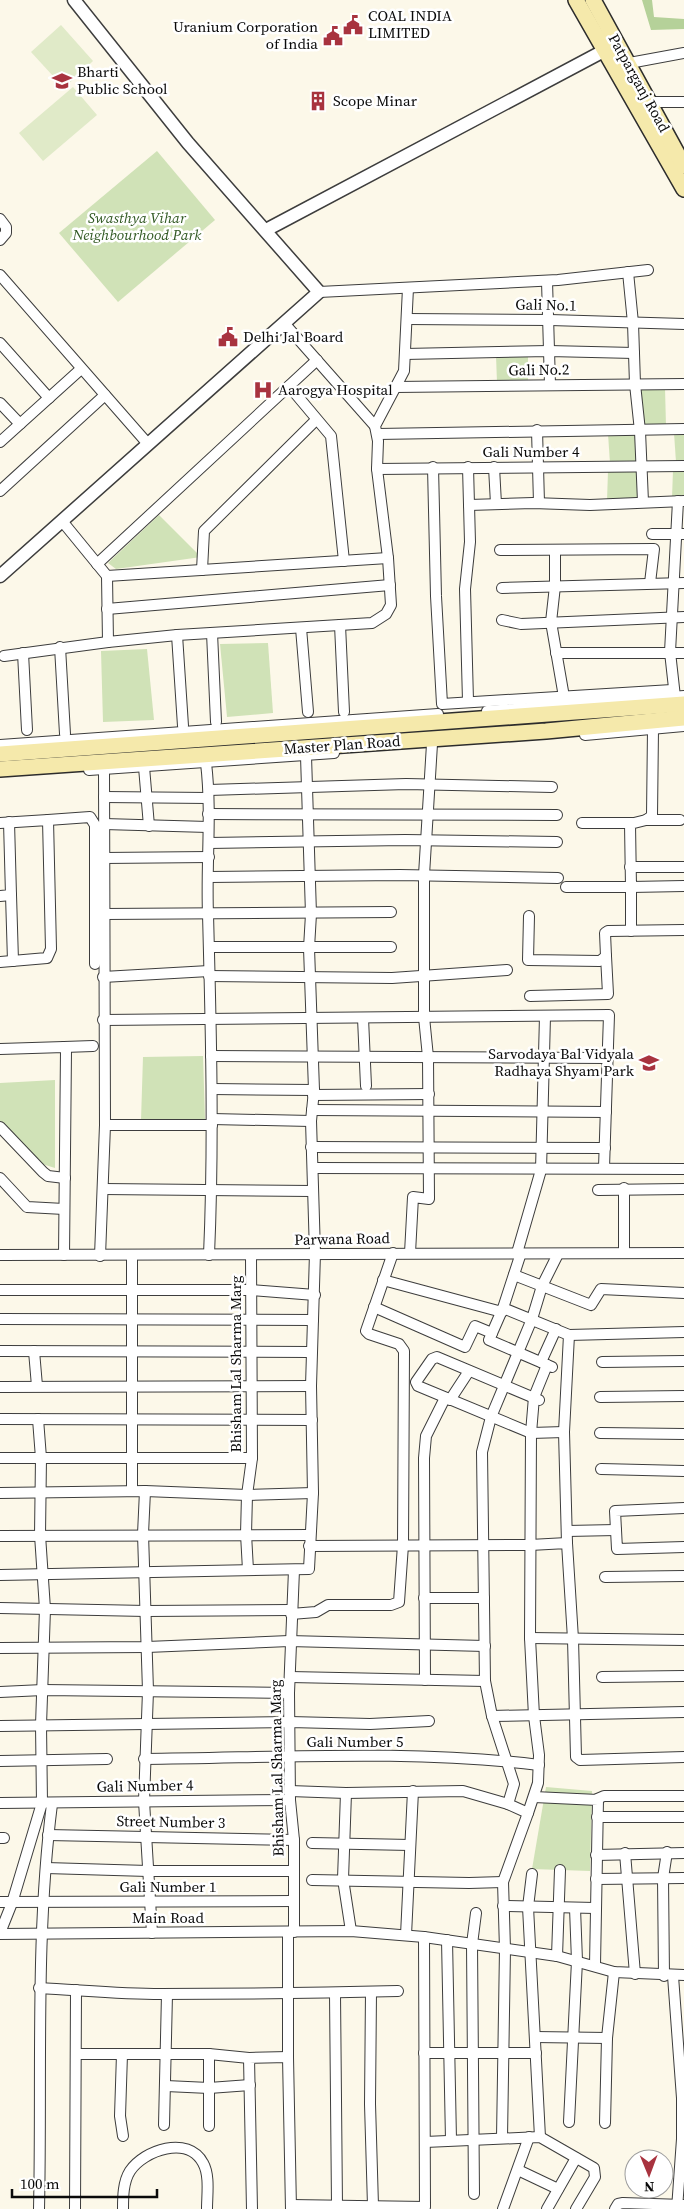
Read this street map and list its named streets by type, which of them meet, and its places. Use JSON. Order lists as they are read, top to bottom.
{
  "streets": {
    "main road": ["Patparganj Road", "Master Plan Road"],
    "street": [
      "Gali No.1",
      "Gali No.2",
      "Gali Number 4",
      "Parwana Road",
      "Bhisham Lal Sharma Marg",
      "Gali Number 5",
      "Street Number 3",
      "Gali Number 1",
      "Main Road"
    ]
  },
  "crossings": [
    ["Gali Number 4", "Bhisham Lal Sharma Marg"],
    ["Parwana Road", "Bhisham Lal Sharma Marg"],
    ["Bhisham Lal Sharma Marg", "Gali Number 5"],
    ["Bhisham Lal Sharma Marg", "Street Number 3"],
    ["Bhisham Lal Sharma Marg", "Gali Number 1"],
    ["Bhisham Lal Sharma Marg", "Main Road"]
  ],
  "parks": ["Swasthya Vihar Neighbourhood Park"],
  "places": {
    "public building": ["COAL INDIA LIMITED", "Uranium Corporation of India", "Delhi Jal Board"],
    "school or university": ["Bharti Public School", "Sarvodaya Bal Vidyala Radhaya Shyam Park"],
    "building": ["Scope Minar"],
    "hospital": ["Aarogya Hospital"]
  },
  "scale_bar": "100 m",
  "north": "bottom"
}
